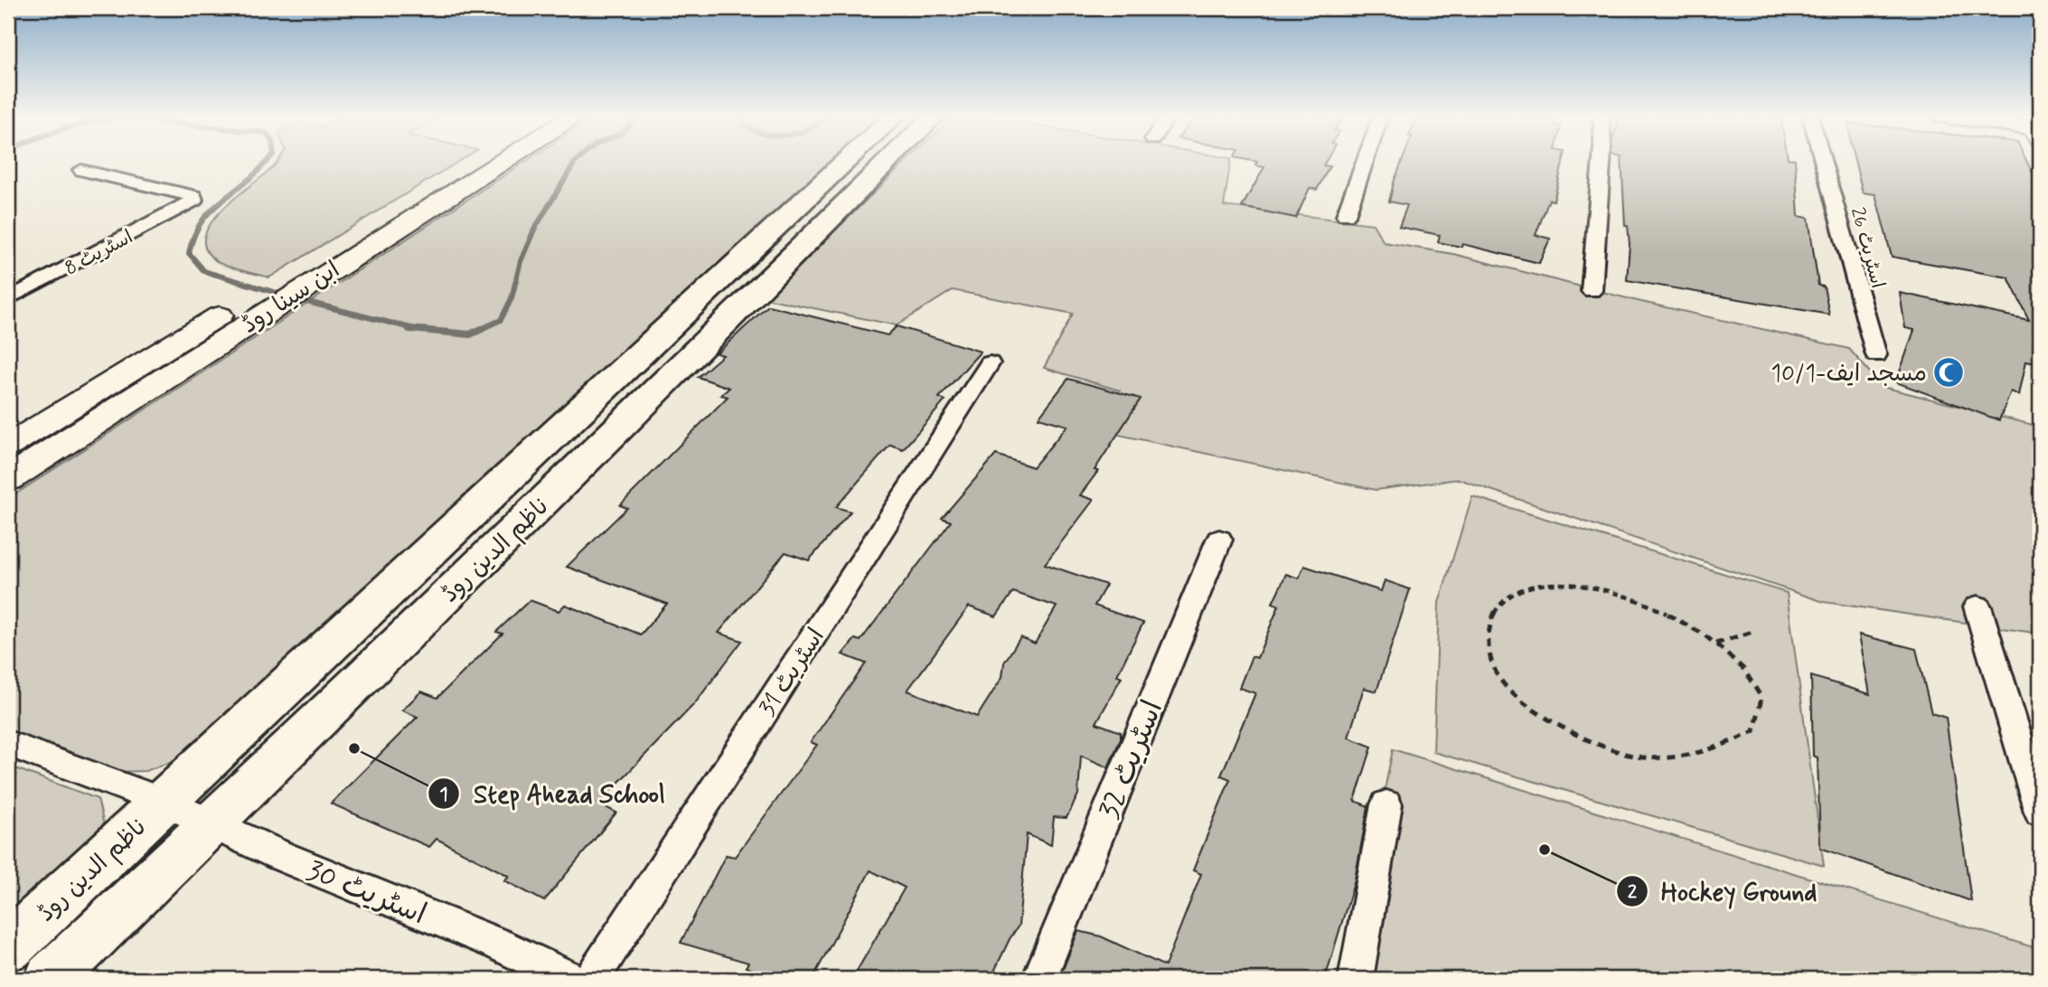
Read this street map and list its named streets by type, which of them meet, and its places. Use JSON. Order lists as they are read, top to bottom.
{
  "streets": {
    "main road": ["ابن سینا روڈ", "ناظم الدین روڈ"],
    "street": [
      "اسٹریٹ 26",
      "اسٹریٹ 8",
      "اسٹریٹ 31",
      "اسٹریٹ 32",
      "اسٹریٹ 30"
    ]
  },
  "crossings": [
    ["ناظم الدین روڈ", "اسٹریٹ 30"]
  ],
  "places": {
    "mosque": ["مسجد ایف-10/1"],
    "other": ["Step Ahead School", "Hockey Ground"]
  }
}
